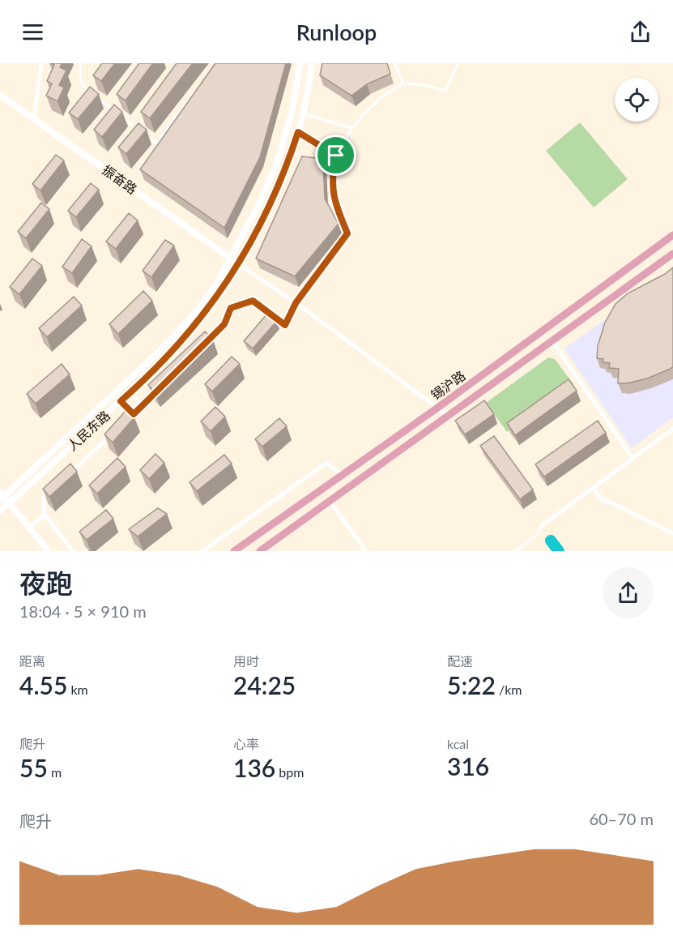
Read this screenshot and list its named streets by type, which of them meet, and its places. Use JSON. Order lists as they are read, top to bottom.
{
  "streets": {
    "main road": ["振奋路", "锡沪路", "人民东路"]
  },
  "crossings": [
    ["振奋路", "人民东路"]
  ],
  "page": {
    "header": "Runloop",
    "heading": ["夜跑", "18:04 · 5 × 910 m"],
    "stats": [
      ["距离", "4.55 km"],
      ["用时", "24:25"],
      ["配速", "5:22 /km"],
      ["爬升", "55 m"],
      ["心率", "136 bpm"],
      ["kcal", "316"]
    ],
    "chart": ["爬升", "60–70 m"]
  }
}
